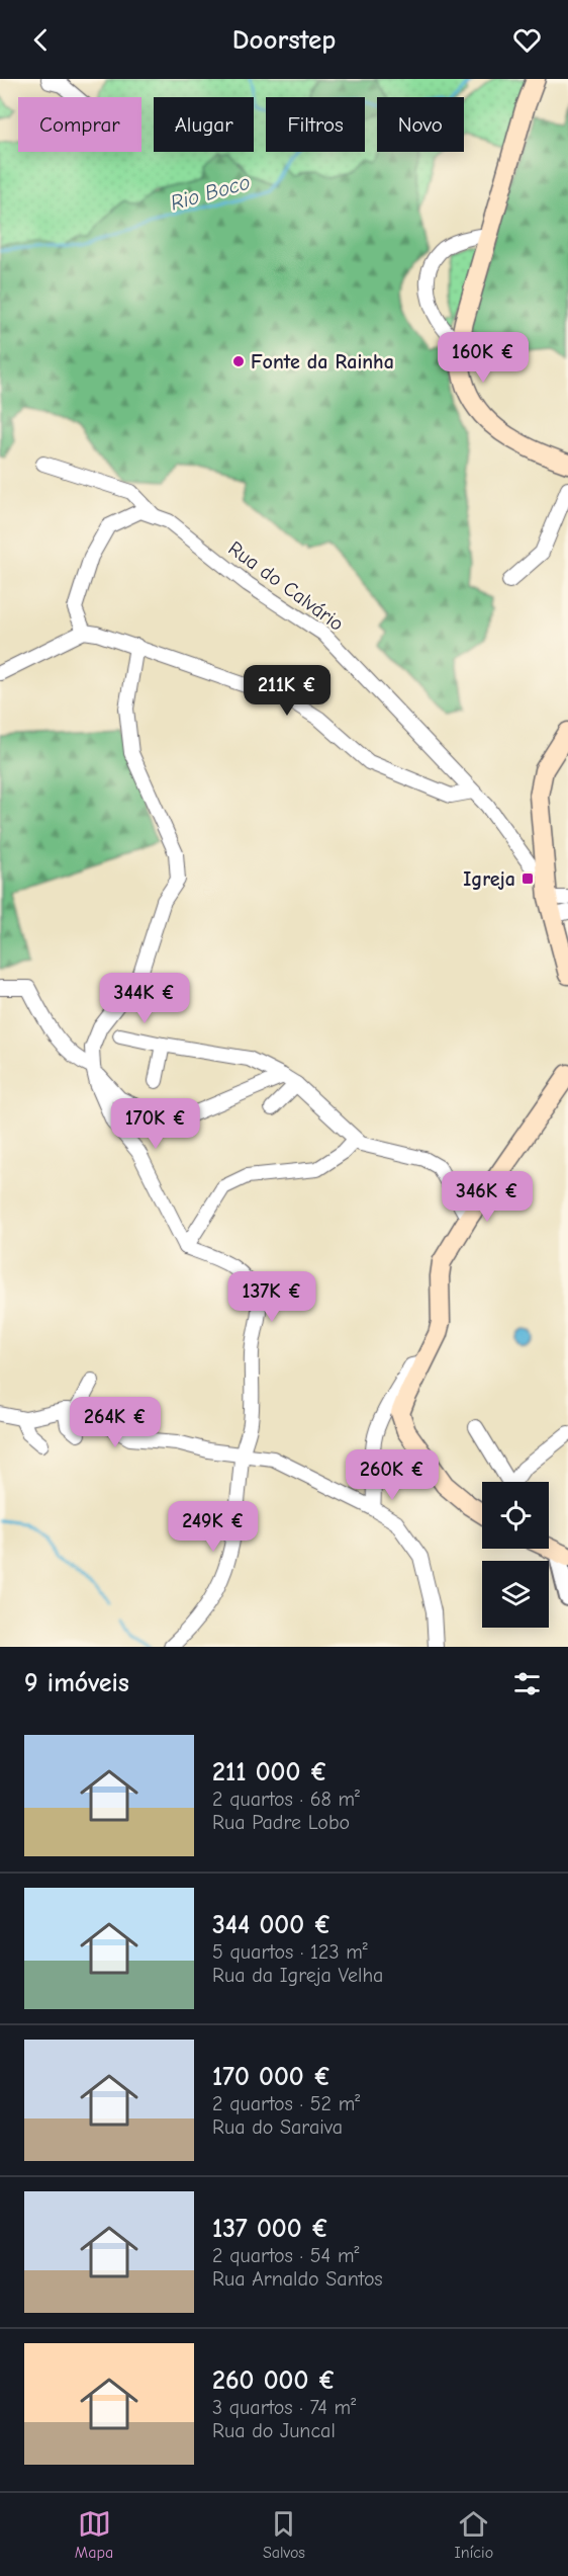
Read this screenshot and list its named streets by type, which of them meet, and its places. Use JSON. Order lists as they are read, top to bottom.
{
  "streets": {
    "street": ["Rua do Calvário"]
  },
  "water": ["Rio Boco"],
  "places": {
    "other": ["Fonte da Rainha"],
    "transit": ["Igreja"]
  },
  "page": {
    "header": "Doorstep",
    "chip": [
      "Comprar",
      "Alugar",
      "Filtros",
      "Novo"
    ],
    "price": [
      "160K €",
      "211K €",
      "344K €",
      "170K €",
      "346K €",
      "137K €",
      "264K €",
      "260K €",
      "249K €"
    ],
    "heading": "9 imóveis",
    "list": [
      {
        "name": "211 000 €",
        "note": "2 quartos · 68 m² · Rua Padre Lobo"
      },
      {
        "name": "344 000 €",
        "note": "5 quartos · 123 m² · Rua da Igreja Velha"
      },
      {
        "name": "170 000 €",
        "note": "2 quartos · 52 m² · Rua do Saraiva"
      },
      {
        "name": "137 000 €",
        "note": "2 quartos · 54 m² · Rua Arnaldo Santos"
      },
      {
        "name": "260 000 €",
        "note": "3 quartos · 74 m² · Rua do Juncal"
      }
    ],
    "tabs": ["Mapa", "Salvos", "Início"]
  }
}
